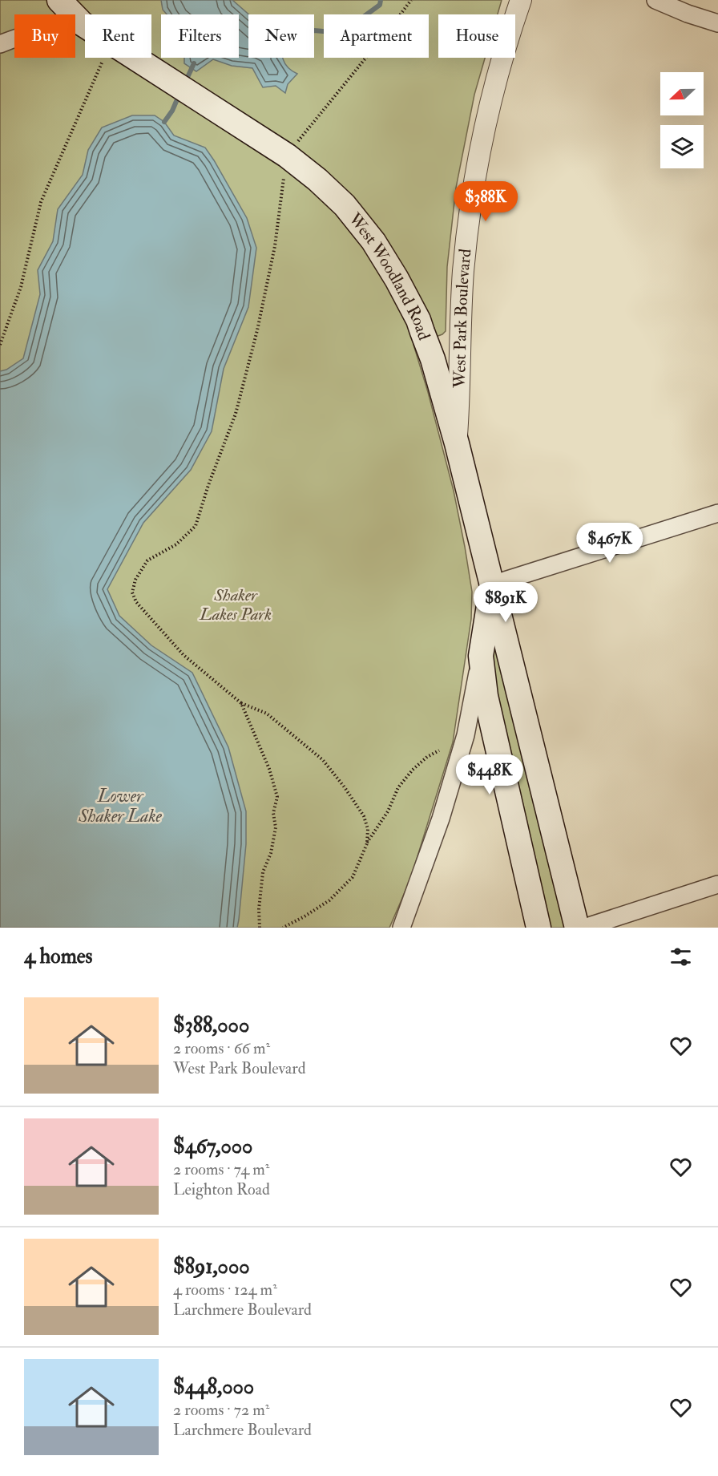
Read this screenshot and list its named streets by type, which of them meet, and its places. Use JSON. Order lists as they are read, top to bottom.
{
  "streets": {
    "main road": ["West Woodland Road"],
    "street": ["West Park Boulevard"]
  },
  "crossings": [
    ["West Woodland Road", "West Park Boulevard"]
  ],
  "water": ["Lower Shaker Lake"],
  "parks": ["Shaker Lakes Park"],
  "north": "left",
  "page": {
    "chip": [
      "Buy",
      "Rent",
      "Filters",
      "New",
      "Apartment",
      "House"
    ],
    "price": [
      "$388K",
      "$467K",
      "$891K",
      "$448K"
    ],
    "heading": "4 homes",
    "list": [
      {
        "name": "$388,000",
        "note": "2 rooms · 66 m² · West Park Boulevard"
      },
      {
        "name": "$467,000",
        "note": "2 rooms · 74 m² · Leighton Road"
      },
      {
        "name": "$891,000",
        "note": "4 rooms · 124 m² · Larchmere Boulevard"
      },
      {
        "name": "$448,000",
        "note": "2 rooms · 72 m² · Larchmere Boulevard"
      }
    ]
  }
}
